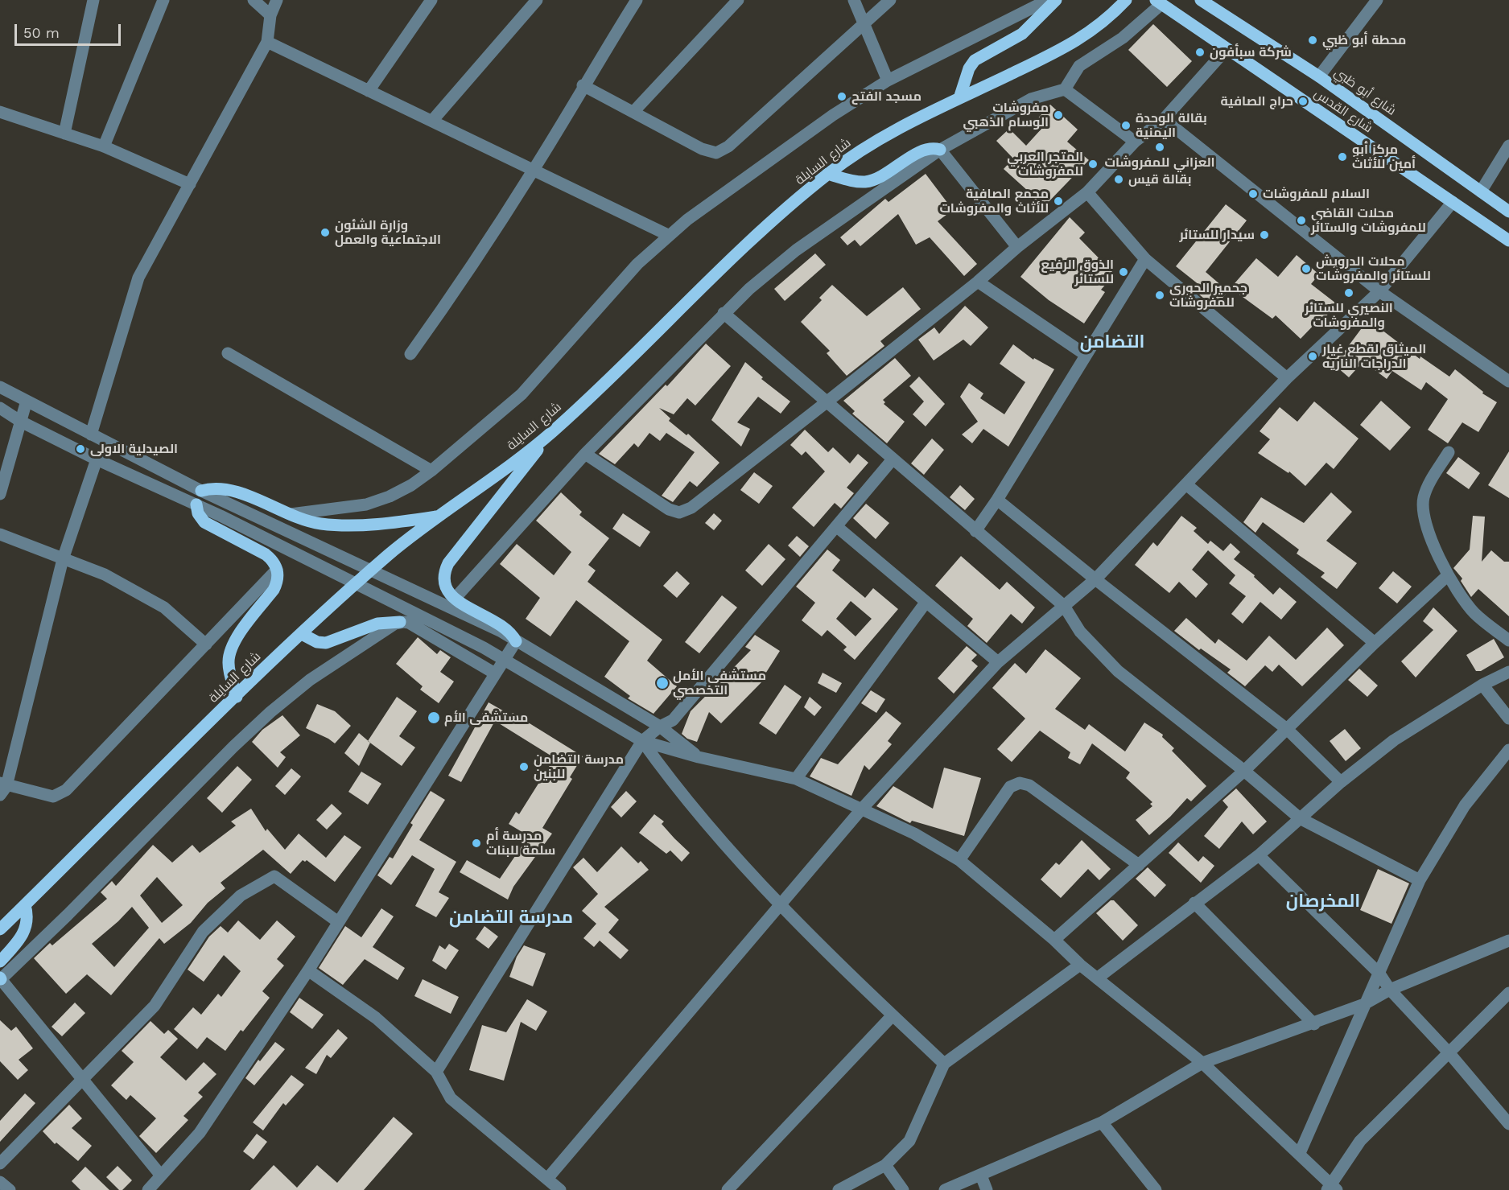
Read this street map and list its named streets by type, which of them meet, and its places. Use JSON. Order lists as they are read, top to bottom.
{
  "streets": {
    "main road": ["شارع أبو ظبي", "شارع القدس", "شارع السايلة"]
  },
  "districts": ["التضامن", "المخرصان", "مدرسة التضامن"],
  "places": [
    "محطة أبو ظبي",
    "شركة سبأفون",
    "مسجد الفتح",
    "حراج الصافية",
    "مفروشات الوسام الذهبي",
    "بقالة الوحدة اليمنية",
    "العزاني للمفروشات",
    "مركز أبو أمين للأثاث",
    "المتجر العربي للمفروشات",
    "بقالة قيس",
    "السلام للمفروشات",
    "مجمع الصافية للأثاث والمفروشات",
    "محلات القاضي للمفروشات والستائر",
    "وزارة الشئون الاجتماعية والعمل",
    "سيدار للستائر",
    "محلات الدرويش للستائر والمفروشات",
    "الذوق الرفيع للستائر",
    "النصيري للستائر والمفروشات",
    "جحمير الحوري للمفروشات",
    "الميثاق لقطع غيار الدراجات الناريه",
    "الصيدلية الاولى",
    "مستشفى الأمل التخصصي",
    "مستشفى الأم",
    "مدرسة التضامن للبنين",
    "مدرسة أم سلمة للبنات"
  ],
  "scale_bar": "50 m"
}
